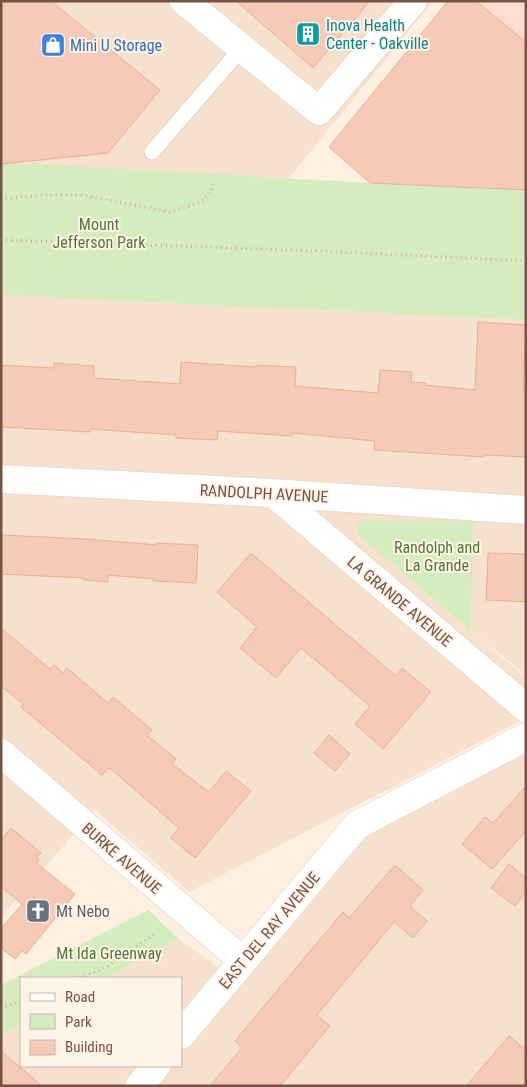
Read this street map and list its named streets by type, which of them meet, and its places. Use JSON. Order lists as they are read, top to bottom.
{
  "streets": {
    "street": [
      "RANDOLPH AVENUE",
      "LA GRANDE AVENUE",
      "BURKE AVENUE",
      "EAST DEL RAY AVENUE"
    ]
  },
  "crossings": [
    ["RANDOLPH AVENUE", "LA GRANDE AVENUE"],
    ["BURKE AVENUE", "EAST DEL RAY AVENUE"]
  ],
  "parks": ["Mount Jefferson Park", "Randolph and La Grande", "Mt Ida Greenway"],
  "places": {
    "building": ["Inova Health Center - Oakville"],
    "shop": ["Mini U Storage"],
    "church": ["Mt Nebo"]
  },
  "legend": ["Road", "Park", "Building"]
}
